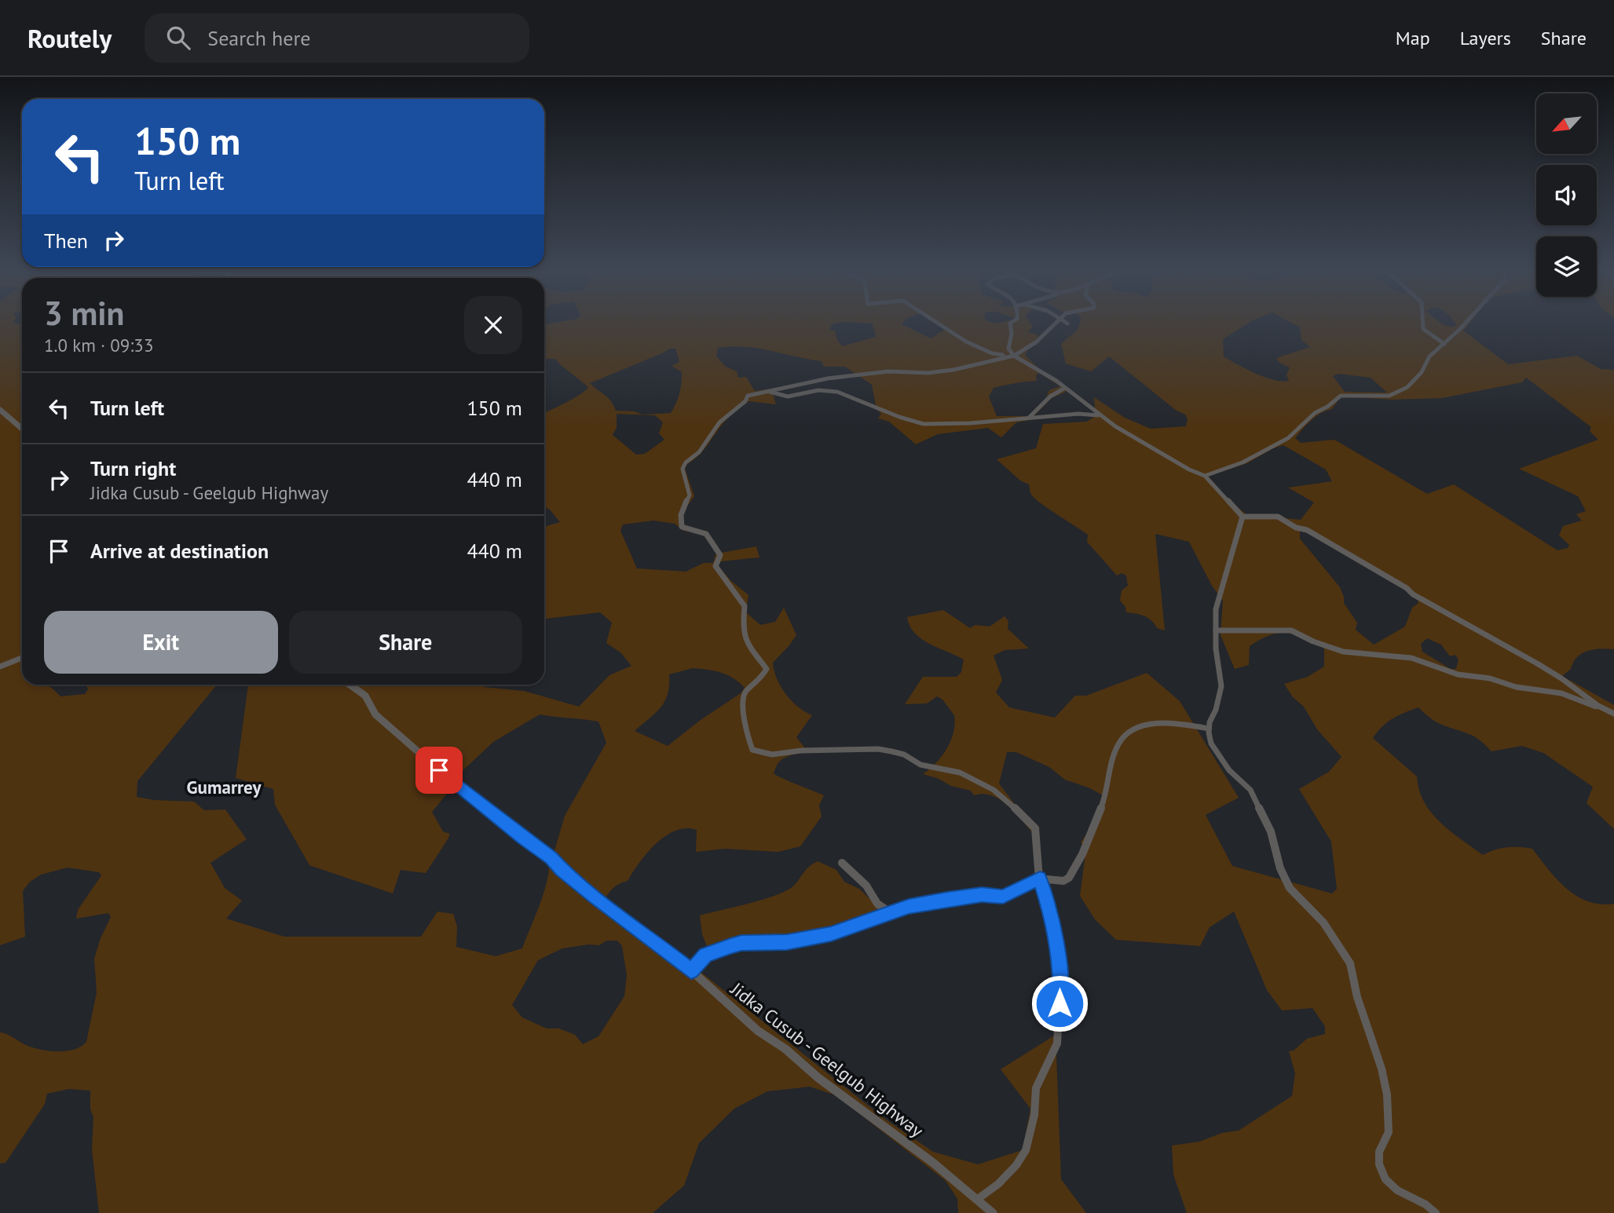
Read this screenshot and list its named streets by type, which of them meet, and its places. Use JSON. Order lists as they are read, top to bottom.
{
  "streets": {
    "street": ["Jidka Cusub - Geelgub Highway"]
  },
  "districts": ["Gumarrey"],
  "north": "bottom left",
  "page": {
    "header": "Routely",
    "search": "Search here",
    "nav": ["Map", "Layers", "Share"],
    "turn": ["150 m", "Turn left"],
    "then": "Then",
    "heading": ["3 min", "1.0 km · 09:33"],
    "list": [
      {
        "name": "Turn left",
        "value": "150 m"
      },
      {
        "name": "Turn right",
        "note": "Jidka Cusub - Geelgub Highway",
        "value": "440 m"
      },
      {
        "name": "Arrive at destination",
        "value": "440 m"
      }
    ],
    "buttons": ["Exit", "Share"]
  }
}
